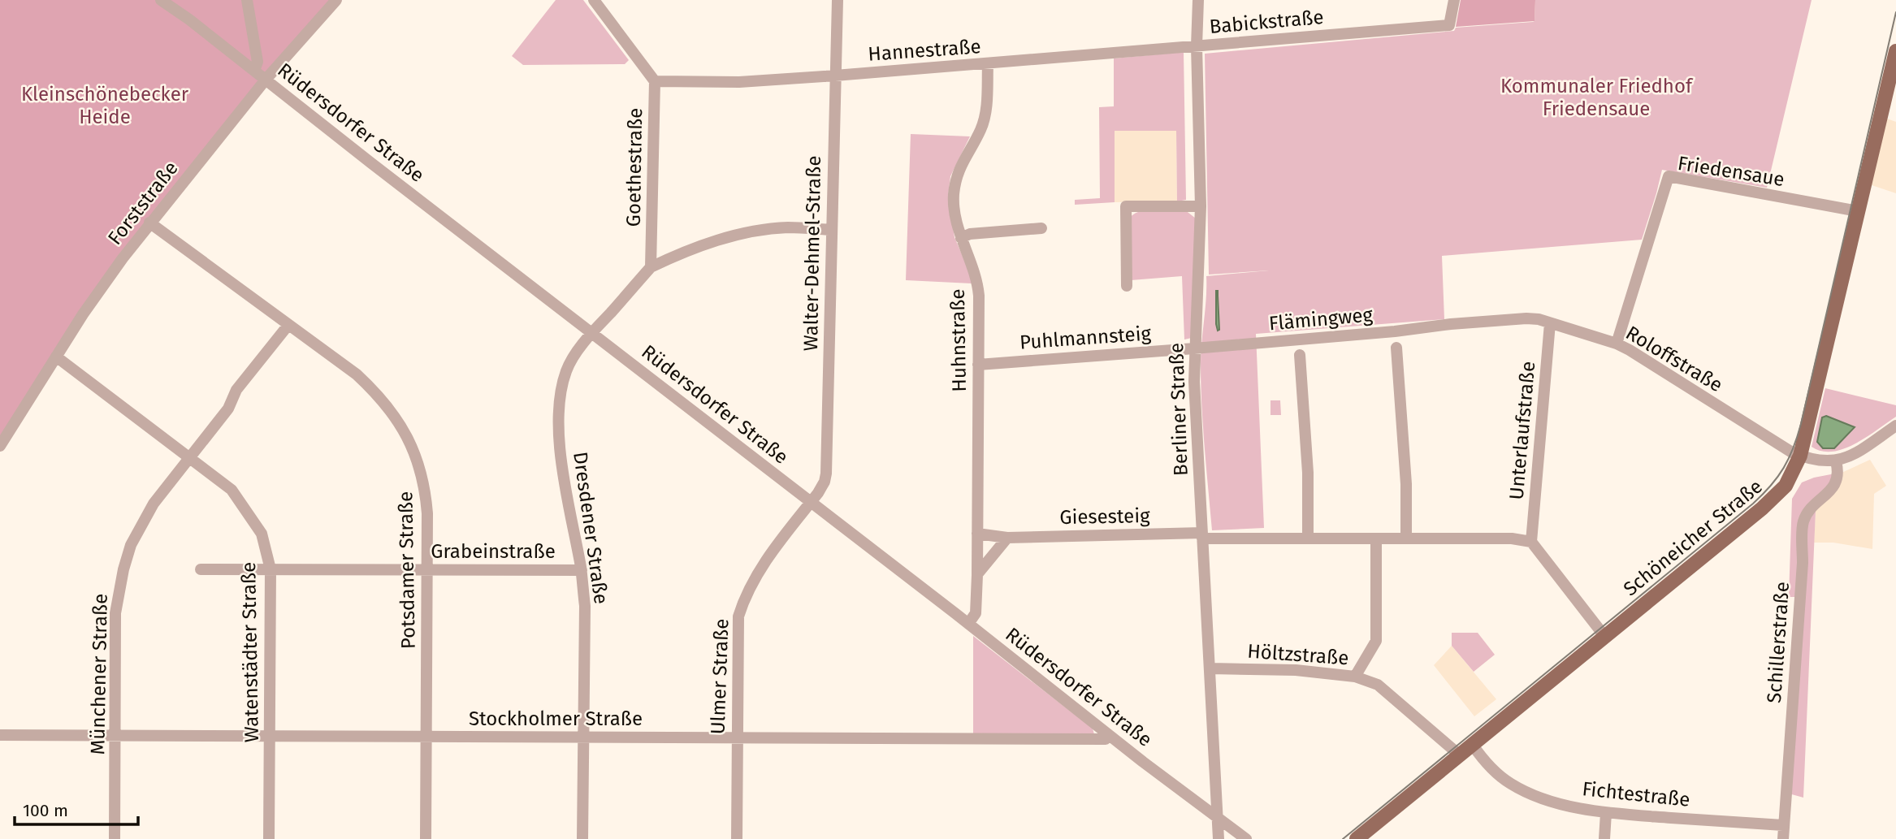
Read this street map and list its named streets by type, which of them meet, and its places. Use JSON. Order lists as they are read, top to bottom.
{
  "streets": {
    "main road": ["Schöneicher Straße"],
    "street": [
      "Babickstraße",
      "Hannestraße",
      "Rüdersdorfer Straße",
      "Goethestraße",
      "Friedensaue",
      "Forststraße",
      "Walter-Dehmel-Straße",
      "Flämingweg",
      "Puhlmannsteig",
      "Huhnstraße",
      "Roloffstraße",
      "Berliner Straße",
      "Unterlaufstraße",
      "Giesesteig",
      "Dresdener Straße",
      "Grabeinstraße",
      "Potsdamer Straße",
      "Schillerstraße",
      "Watenstädter Straße",
      "Höltzstraße",
      "Münchener Straße",
      "Ulmer Straße",
      "Stockholmer Straße",
      "Fichtestraße"
    ]
  },
  "crossings": [
    ["Babickstraße", "Hannestraße"],
    ["Babickstraße", "Berliner Straße"],
    ["Hannestraße", "Goethestraße"],
    ["Hannestraße", "Walter-Dehmel-Straße"],
    ["Hannestraße", "Huhnstraße"],
    ["Hannestraße", "Berliner Straße"],
    ["Rüdersdorfer Straße", "Forststraße"],
    ["Rüdersdorfer Straße", "Walter-Dehmel-Straße"],
    ["Rüdersdorfer Straße", "Huhnstraße"],
    ["Rüdersdorfer Straße", "Berliner Straße"],
    ["Rüdersdorfer Straße", "Dresdener Straße"],
    ["Rüdersdorfer Straße", "Ulmer Straße"],
    ["Rüdersdorfer Straße", "Stockholmer Straße"],
    ["Friedensaue", "Roloffstraße"],
    ["Friedensaue", "Schöneicher Straße"],
    ["Forststraße", "Potsdamer Straße"],
    ["Forststraße", "Watenstädter Straße"],
    ["Walter-Dehmel-Straße", "Ulmer Straße"],
    ["Flämingweg", "Puhlmannsteig"],
    ["Flämingweg", "Roloffstraße"],
    ["Flämingweg", "Berliner Straße"],
    ["Puhlmannsteig", "Huhnstraße"],
    ["Puhlmannsteig", "Berliner Straße"],
    ["Huhnstraße", "Giesesteig"],
    ["Roloffstraße", "Unterlaufstraße"],
    ["Roloffstraße", "Schöneicher Straße"],
    ["Roloffstraße", "Schillerstraße"],
    ["Berliner Straße", "Giesesteig"],
    ["Berliner Straße", "Höltzstraße"],
    ["Unterlaufstraße", "Giesesteig"],
    ["Dresdener Straße", "Grabeinstraße"],
    ["Dresdener Straße", "Stockholmer Straße"],
    ["Schöneicher Straße", "Höltzstraße"],
    ["Schöneicher Straße", "Fichtestraße"],
    ["Grabeinstraße", "Potsdamer Straße"],
    ["Grabeinstraße", "Watenstädter Straße"],
    ["Potsdamer Straße", "Münchener Straße"],
    ["Potsdamer Straße", "Stockholmer Straße"],
    ["Schillerstraße", "Fichtestraße"],
    ["Watenstädter Straße", "Münchener Straße"],
    ["Watenstädter Straße", "Stockholmer Straße"],
    ["Münchener Straße", "Stockholmer Straße"],
    ["Ulmer Straße", "Stockholmer Straße"]
  ],
  "parks": ["Kommunaler Friedhof Friedensaue", "Kleinschönebecker Heide"],
  "scale_bar": "100 m"
}
